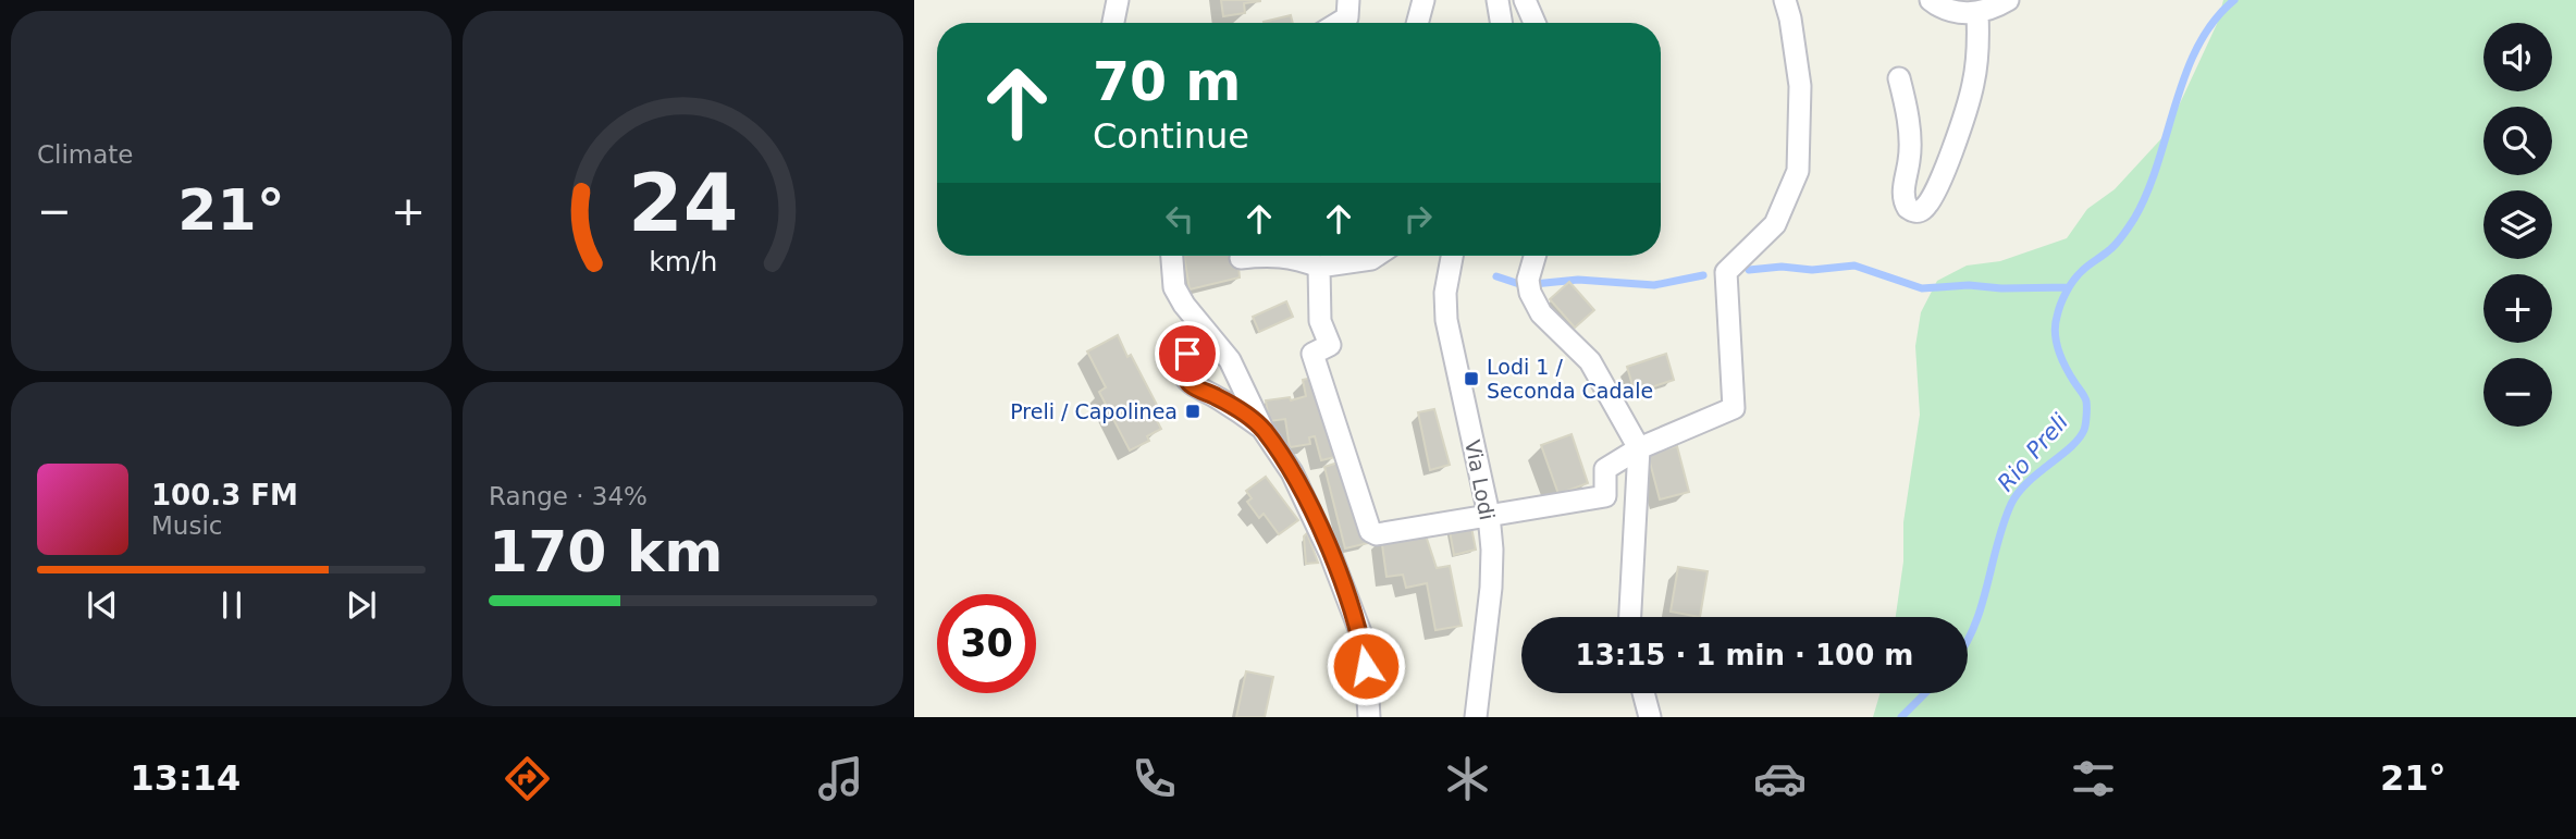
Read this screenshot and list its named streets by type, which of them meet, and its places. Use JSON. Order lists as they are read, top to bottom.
{
  "streets": {
    "street": ["Via Lodi"]
  },
  "water": ["Rio Preli"],
  "places": {
    "transit": ["Lodi 1 / Seconda Cadale", "Preli / Capolinea"]
  },
  "page": {
    "tile": [
      "Climate",
      ["Range · 34%", "170 km"]
    ],
    "map_buttons": ["+", "−"],
    "turn": ["70 m", "Continue"],
    "heat": ["−", "21°", "+"],
    "song": ["100.3 FM", "Music"],
    "limit": "30",
    "trip": "13:15 · 1 min · 100 m",
    "tabs": ["13:14", "21°"],
    "gauge": ["24", "km/h"]
  }
}
